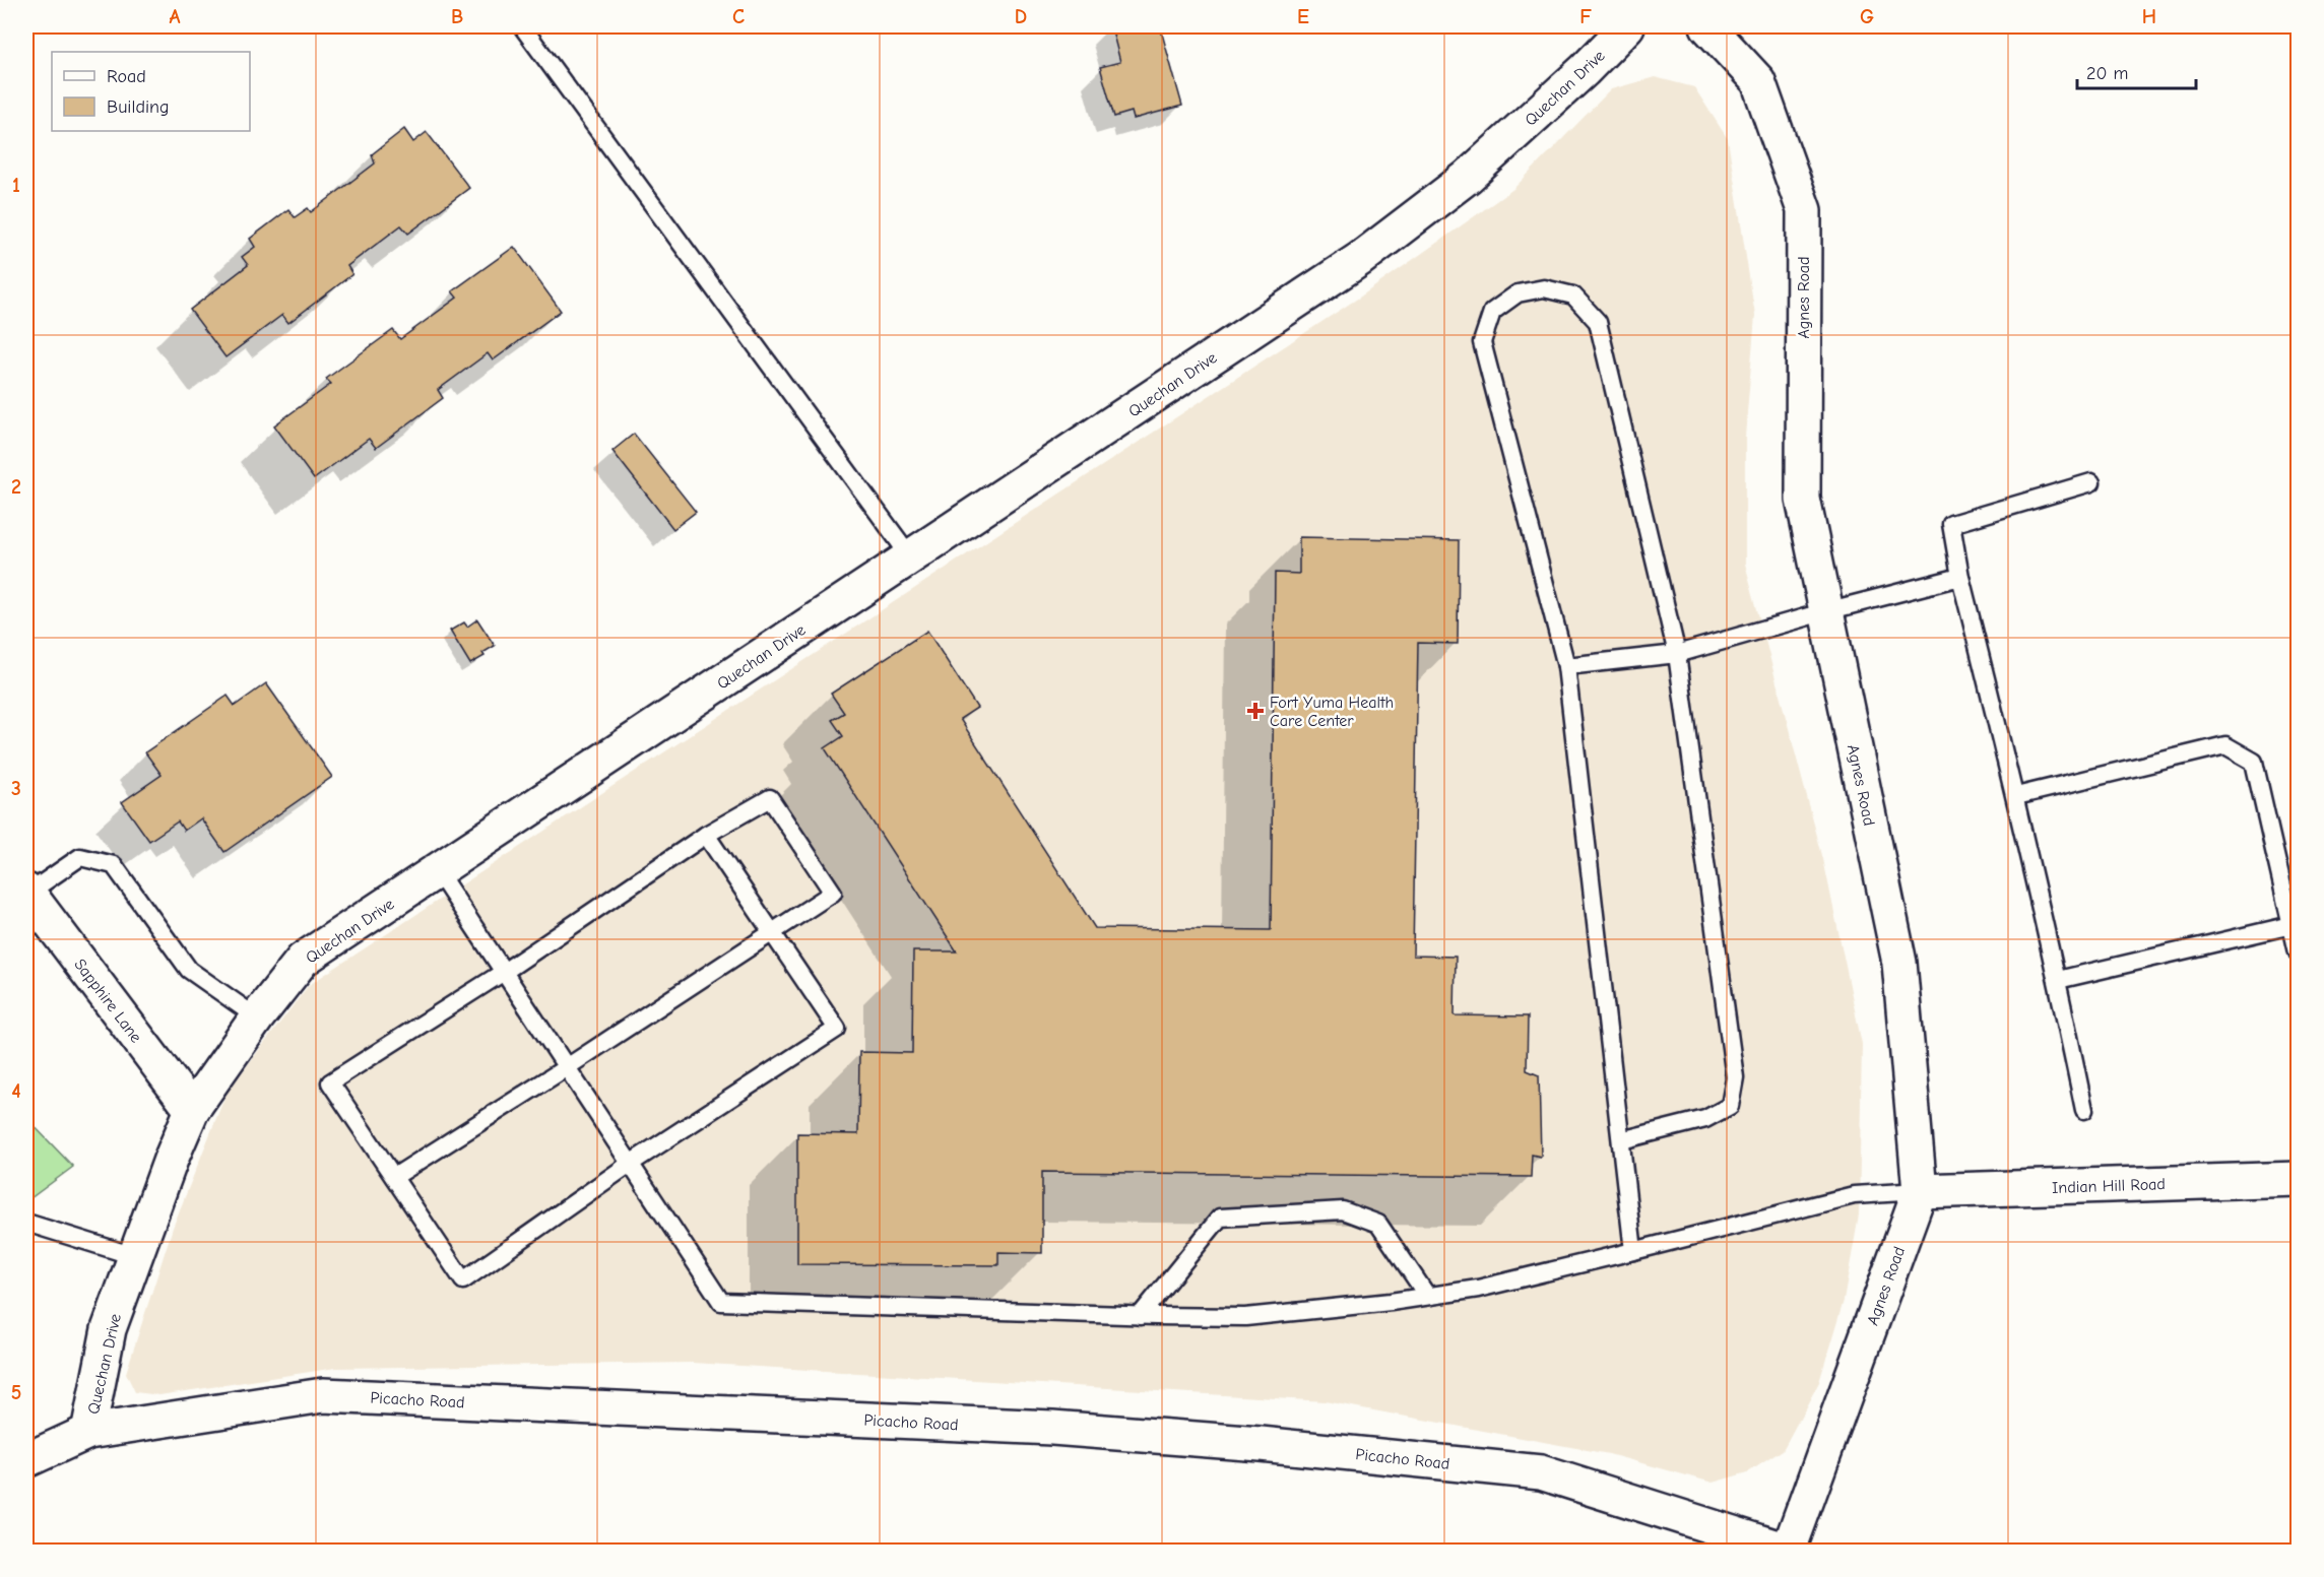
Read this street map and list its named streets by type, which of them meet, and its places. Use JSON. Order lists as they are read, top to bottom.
{
  "streets": {
    "street": [
      "Quechan Drive",
      "Agnes Road",
      "Sapphire Lane",
      "Indian Hill Road",
      "Picacho Road"
    ]
  },
  "crossings": [
    ["Quechan Drive", "Sapphire Lane"],
    ["Quechan Drive", "Picacho Road"],
    ["Agnes Road", "Indian Hill Road"],
    ["Agnes Road", "Picacho Road"]
  ],
  "places": {
    "health": ["Fort Yuma Health Care Center"]
  },
  "legend": ["Road", "Building"],
  "scale_bar": "20 m",
  "grid": {
    "columns": [
      "A",
      "B",
      "C",
      "D",
      "E",
      "F",
      "G",
      "H"
    ],
    "rows": [
      "1",
      "2",
      "3",
      "4",
      "5"
    ]
  }
}
